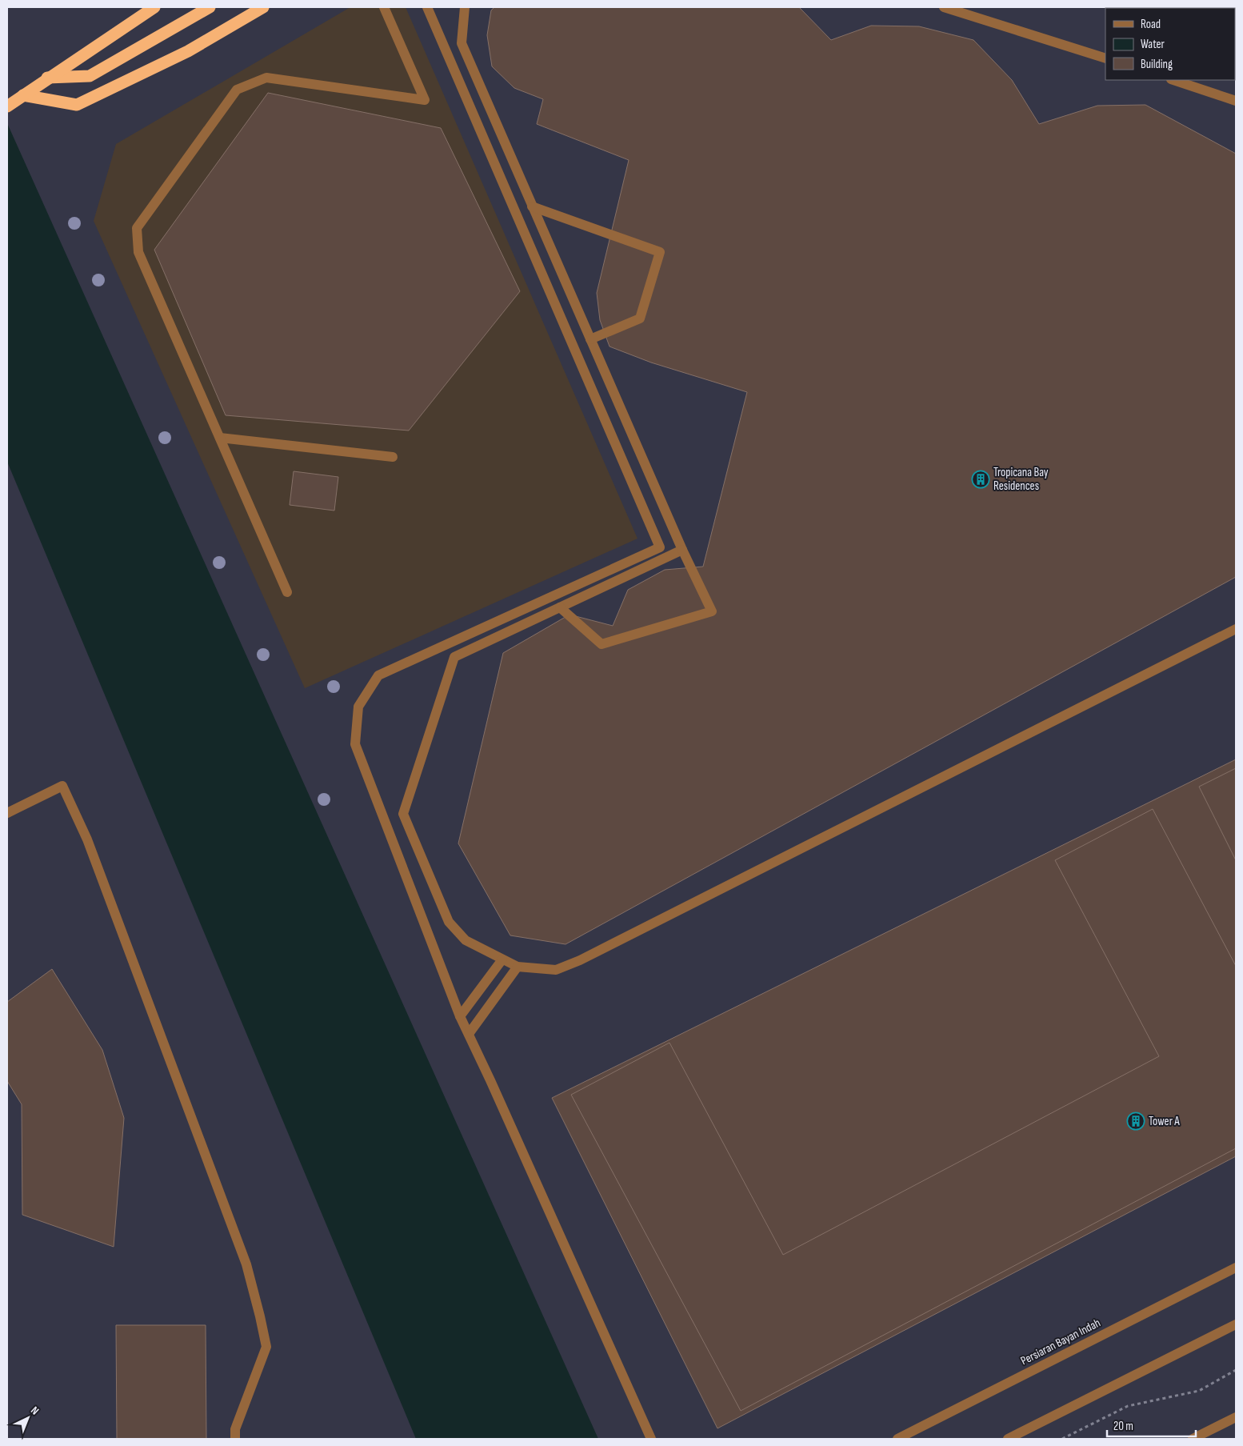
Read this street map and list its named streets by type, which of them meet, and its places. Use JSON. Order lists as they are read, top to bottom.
{
  "streets": {
    "street": ["Persiaran Bayan Indah"]
  },
  "places": {
    "building": ["Tropicana Bay Residences", "Tower A"]
  },
  "legend": ["Road", "Water", "Building"],
  "scale_bar": "20 m",
  "north": "top right"
}
